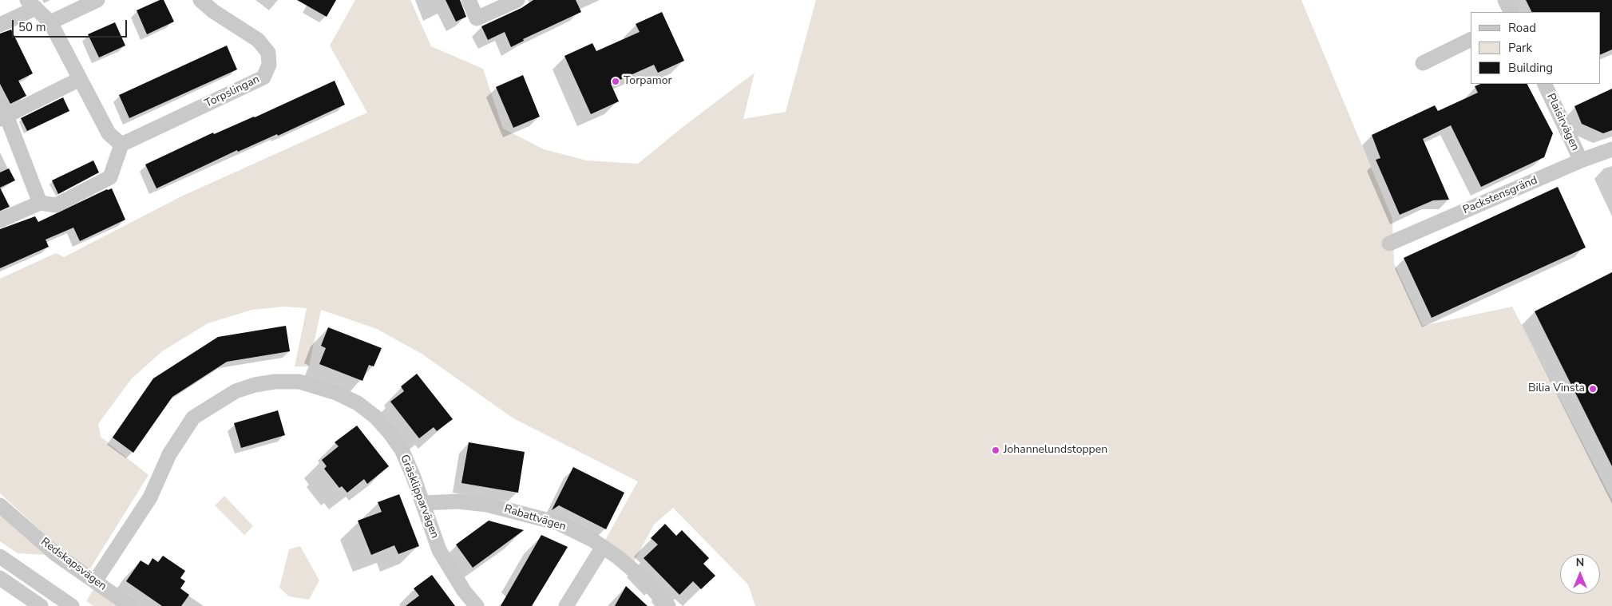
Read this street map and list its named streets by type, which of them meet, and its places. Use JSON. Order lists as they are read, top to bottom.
{
  "streets": {
    "street": [
      "Torpslingan",
      "Plaisirvägen",
      "Packstensgränd",
      "Gräsklipparvägen",
      "Rabattvägen",
      "Redskapsvägen"
    ]
  },
  "crossings": [
    ["Plaisirvägen", "Packstensgränd"],
    ["Gräsklipparvägen", "Rabattvägen"],
    ["Gräsklipparvägen", "Redskapsvägen"]
  ],
  "places": ["Torpamor", "Bilia Vinsta", "Johannelundstoppen"],
  "legend": ["Road", "Park", "Building"],
  "scale_bar": "50 m",
  "north": "top"
}
